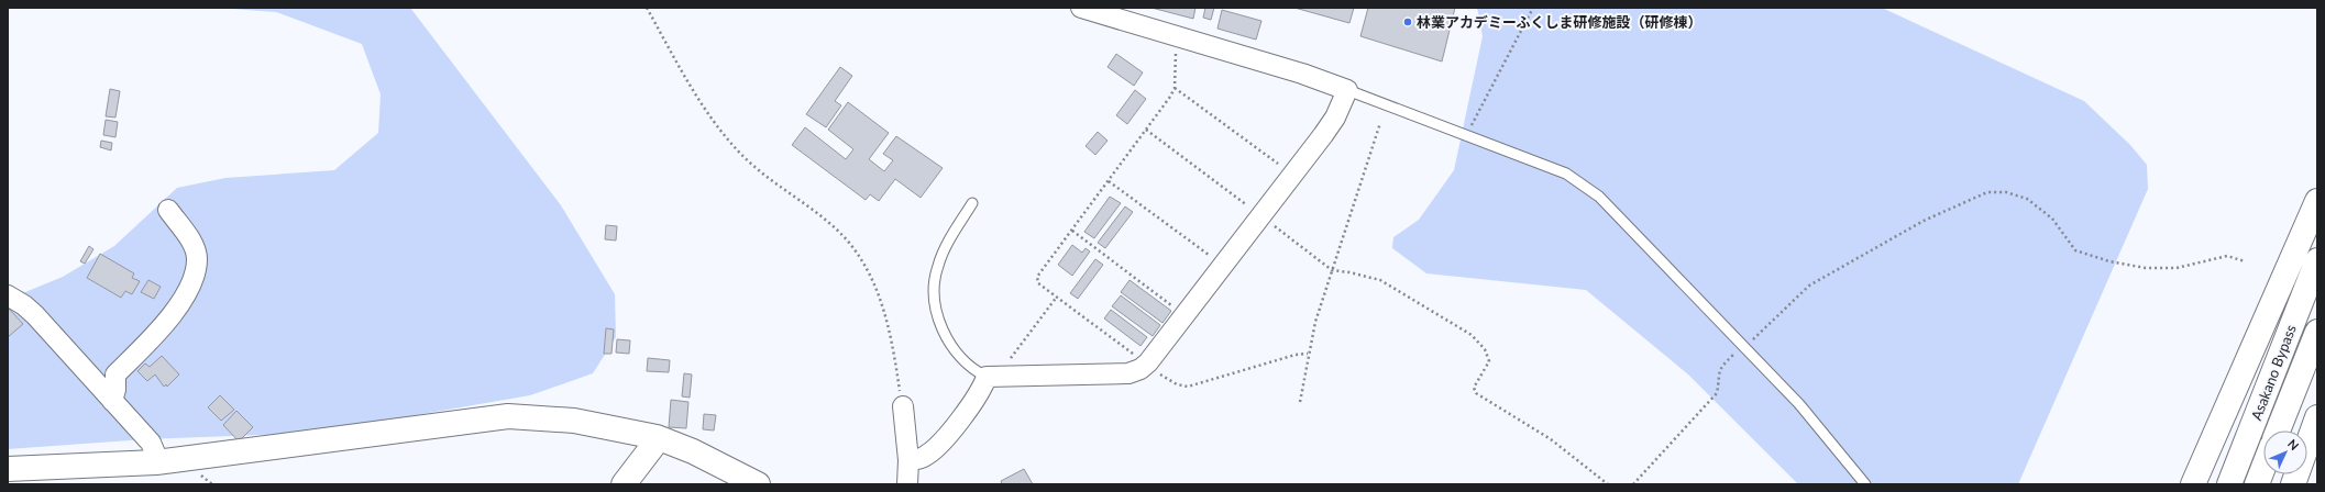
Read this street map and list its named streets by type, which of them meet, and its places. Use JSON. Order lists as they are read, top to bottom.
{
  "streets": {
    "main road": ["Asakano Bypass"]
  },
  "places": ["林業アカデミーふくしま研修施設（研修棟）"],
  "north": "top right"
}
